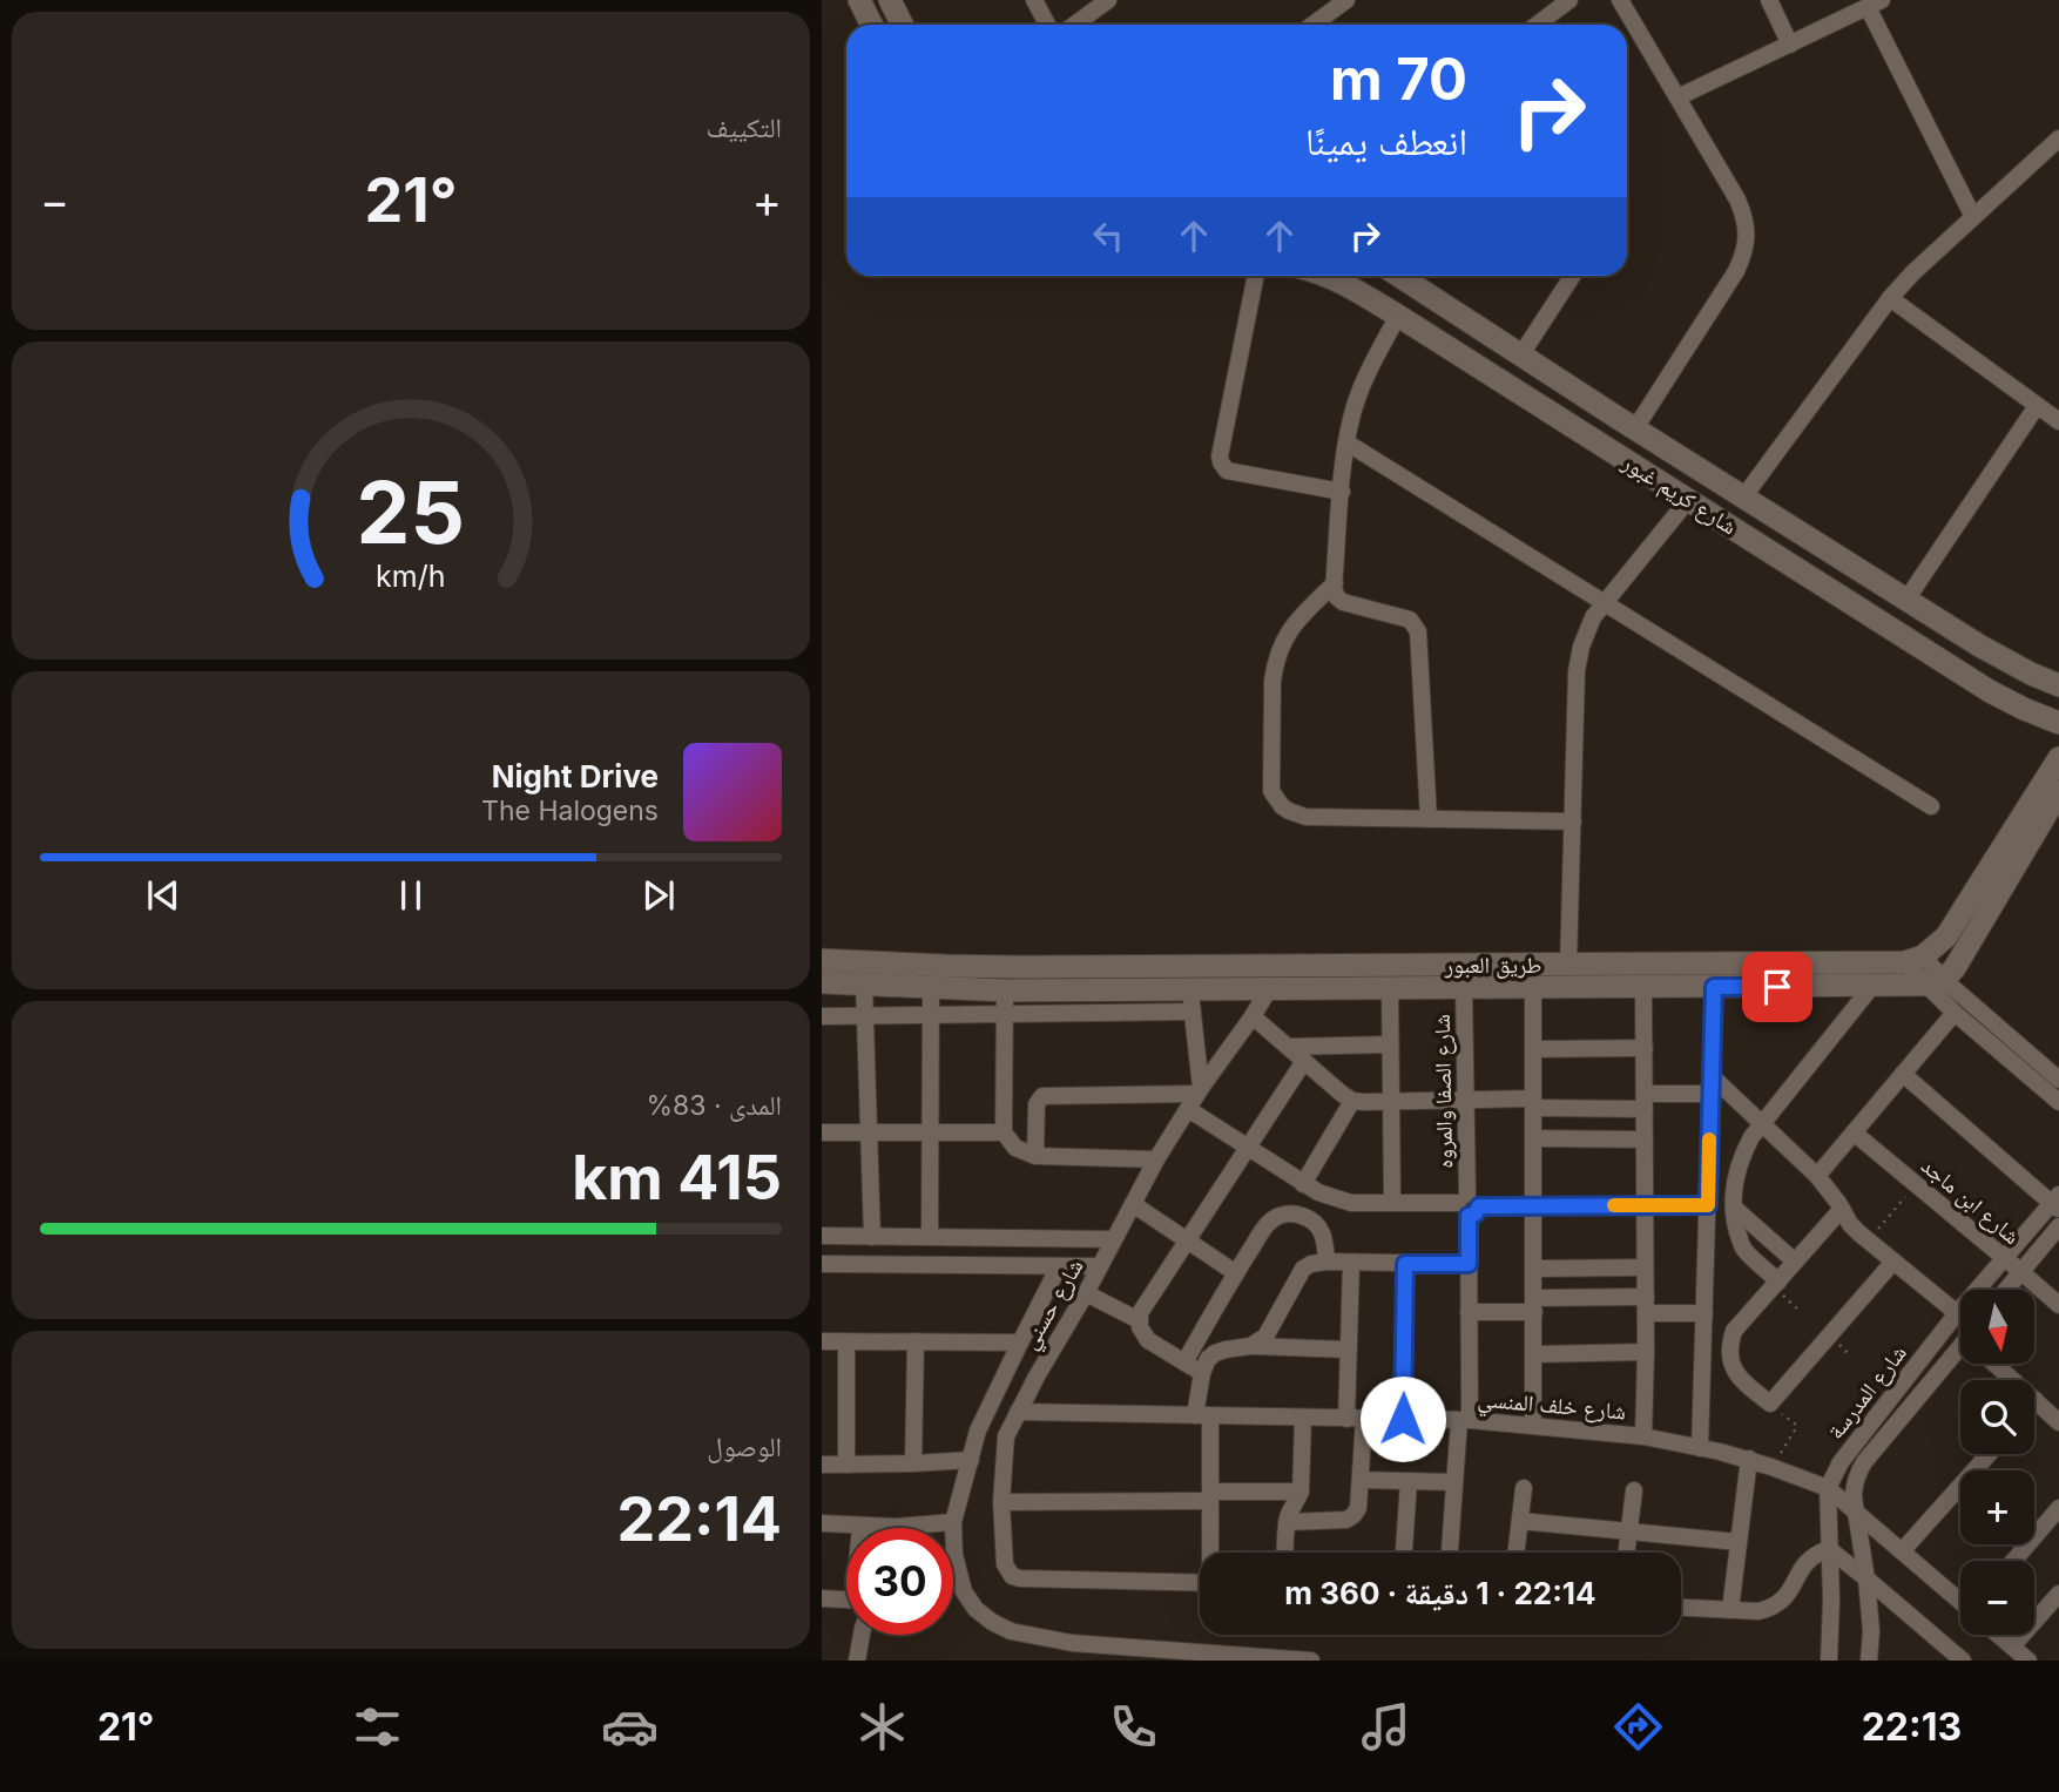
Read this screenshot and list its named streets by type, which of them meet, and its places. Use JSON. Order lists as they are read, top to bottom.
{
  "streets": {
    "street": [
      "شارع كريم غبور",
      "طريق العبور",
      "شارع الصفا والمروه",
      "شارع ابن ماجد",
      "شارع حسني",
      "شارع المدرسة",
      "شارع خلف المنسي"
    ]
  },
  "crossings": [
    ["طريق العبور", "شارع الصفا والمروه"],
    ["طريق العبور", "شارع حسني"],
    ["شارع الصفا والمروه", "شارع خلف المنسي"],
    ["شارع ابن ماجد", "شارع المدرسة"],
    ["شارع حسني", "شارع خلف المنسي"],
    ["شارع المدرسة", "شارع خلف المنسي"]
  ],
  "north": "bottom",
  "page": {
    "tile": [
      "التكييف",
      ["المدى · 83%", "415 km"],
      ["الوصول", "22:14"]
    ],
    "turn": ["70 m", "انعطف يمينًا"],
    "heat": ["−", "21°", "+"],
    "song": ["Night Drive", "The Halogens"],
    "map_buttons": ["+", "−"],
    "limit": "30",
    "trip": "22:14 · 1 دقيقة · 360 m",
    "tabs": ["22:13", "21°"],
    "gauge": ["25", "km/h"]
  }
}
